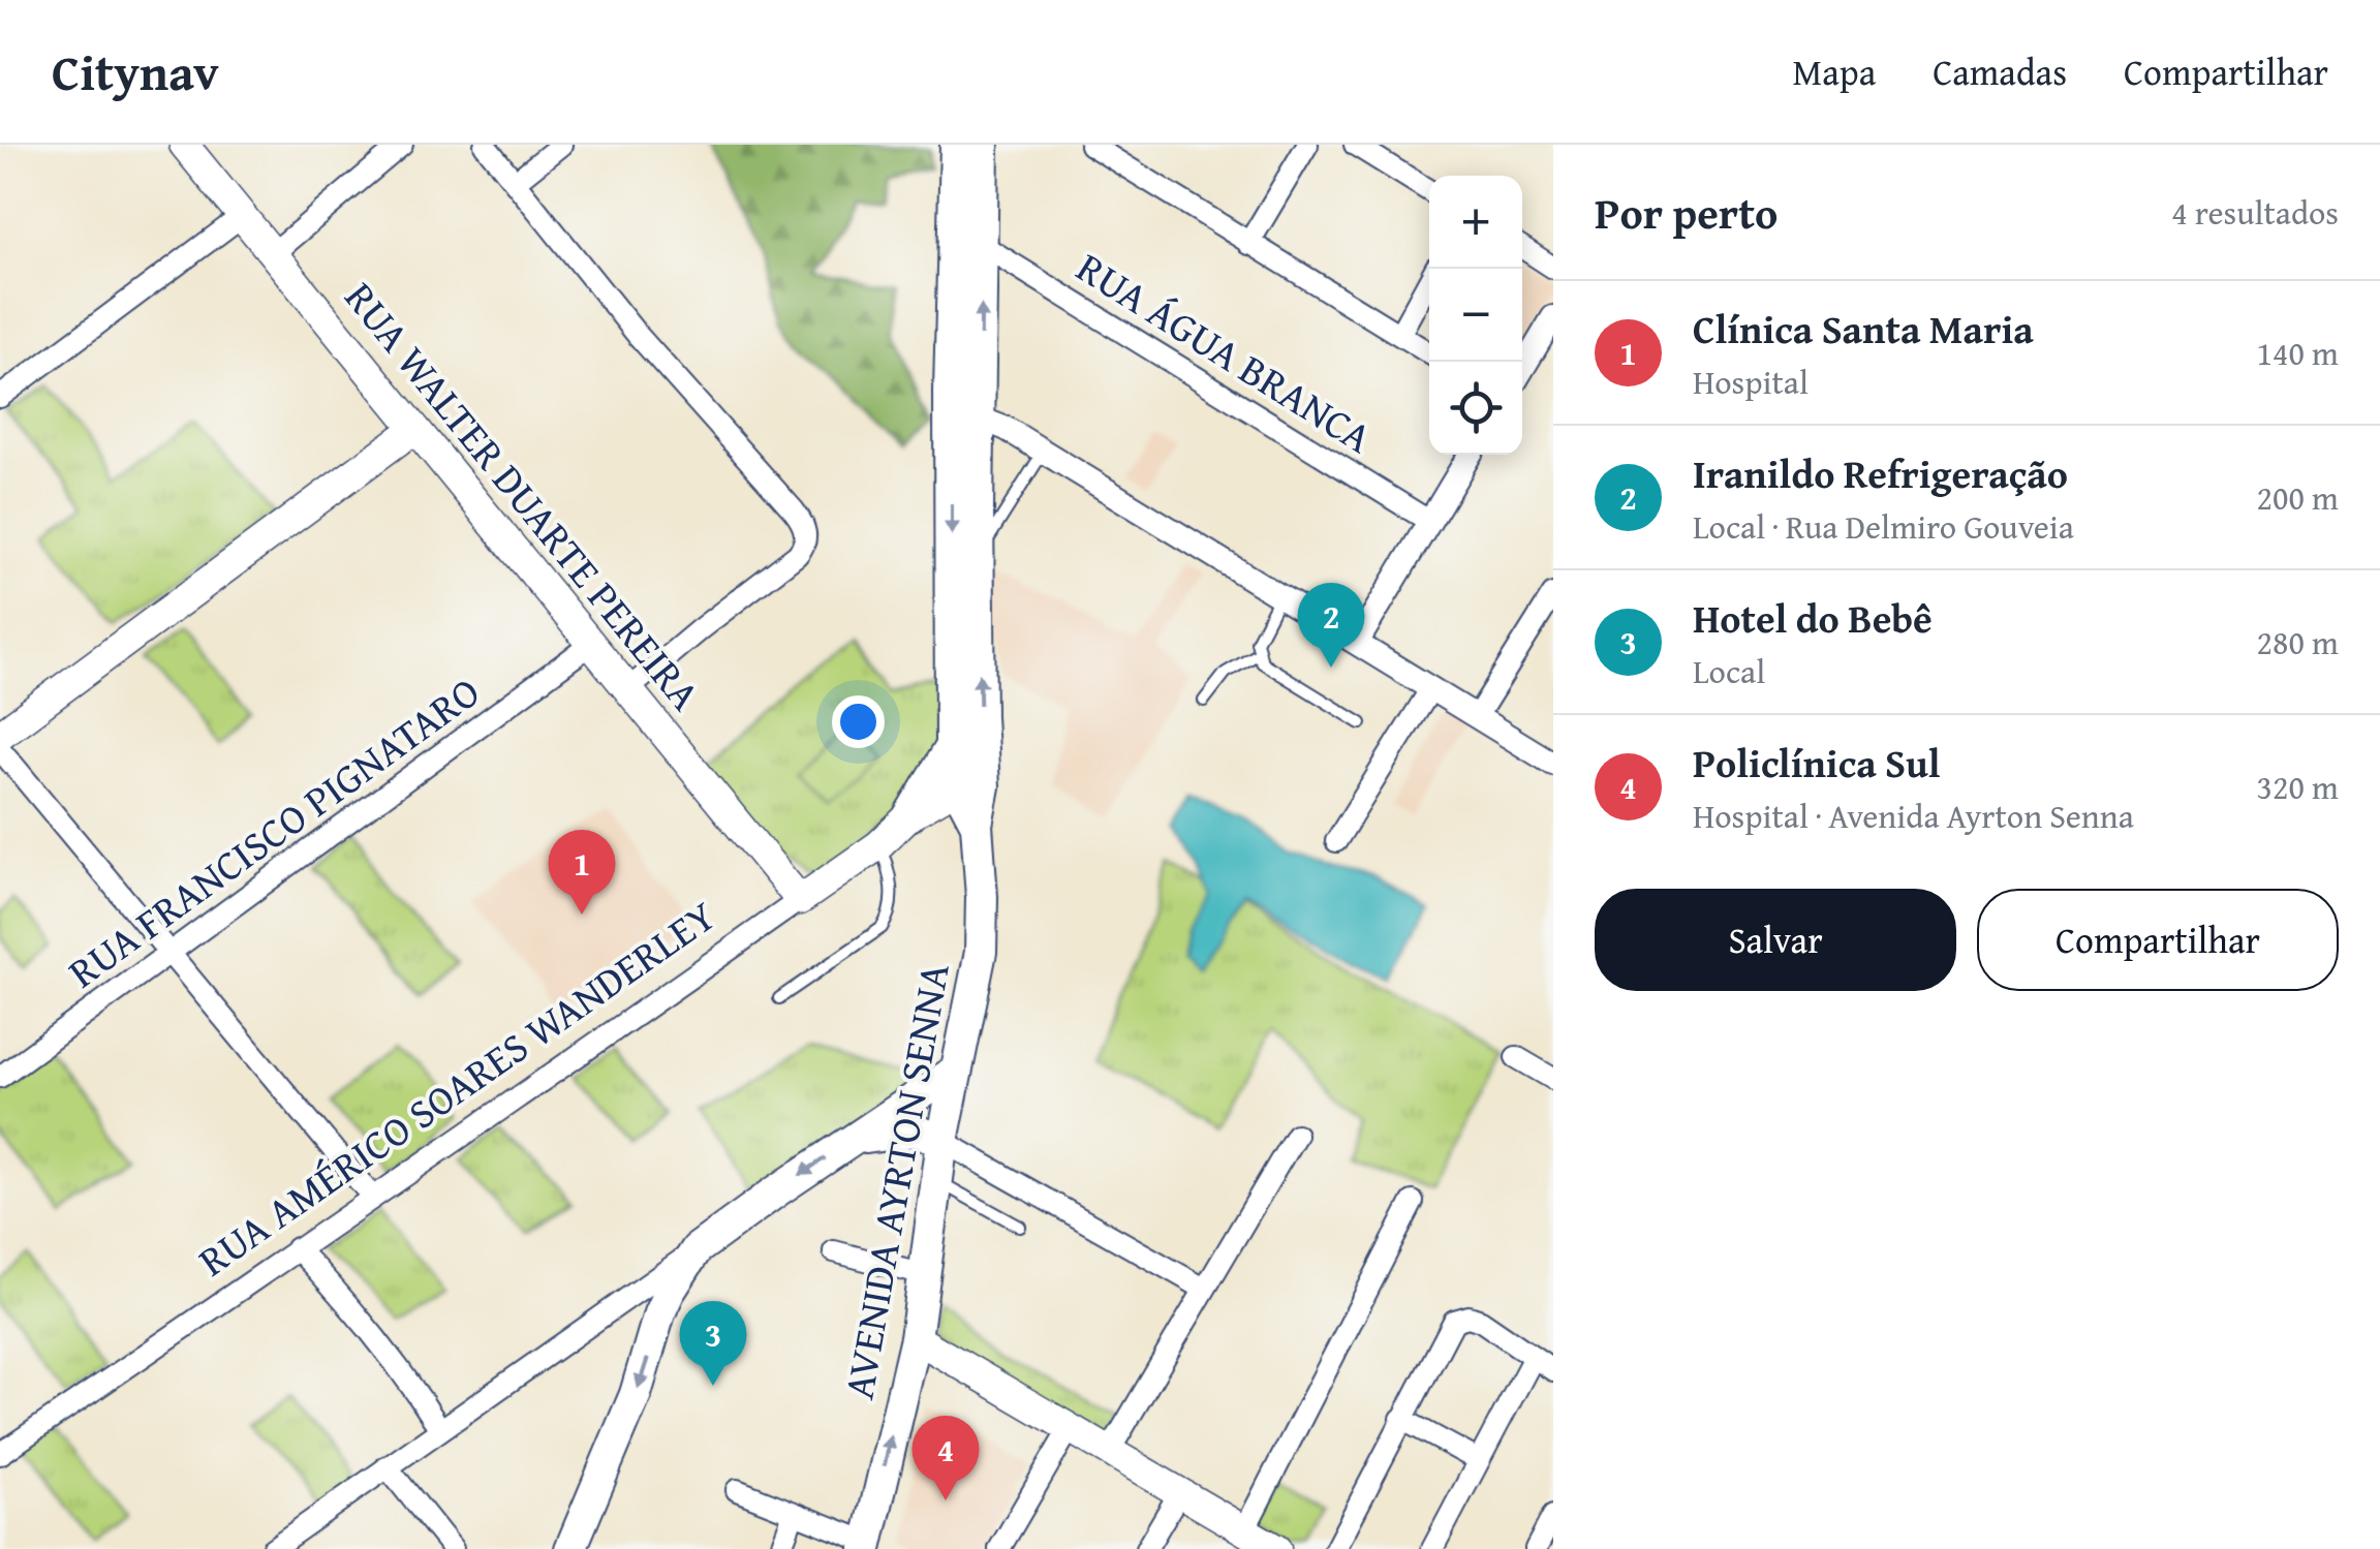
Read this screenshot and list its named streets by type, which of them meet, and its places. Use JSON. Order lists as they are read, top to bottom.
{
  "streets": {
    "main road": ["RUA WALTER DUARTE PEREIRA", "RUA AMÉRICO SOARES WANDERLEY", "AVENIDA AYRTON SENNA"],
    "street": ["RUA ÁGUA BRANCA", "RUA FRANCISCO PIGNATARO"]
  },
  "crossings": [
    ["RUA ÁGUA BRANCA", "AVENIDA AYRTON SENNA"],
    ["RUA WALTER DUARTE PEREIRA", "RUA FRANCISCO PIGNATARO"],
    ["RUA WALTER DUARTE PEREIRA", "RUA AMÉRICO SOARES WANDERLEY"],
    ["RUA AMÉRICO SOARES WANDERLEY", "AVENIDA AYRTON SENNA"]
  ],
  "page": {
    "header": "Citynav",
    "nav": ["Mapa", "Camadas", "Compartilhar"],
    "heading": ["Por perto", "4 resultados"],
    "map_buttons": ["+", "−"],
    "list": [
      {
        "mark": "1",
        "name": "Clínica Santa Maria",
        "note": "Hospital",
        "value": "140 m"
      },
      {
        "mark": "2",
        "name": "Iranildo Refrigeração",
        "note": "Local · Rua Delmiro Gouveia",
        "value": "200 m"
      },
      {
        "mark": "3",
        "name": "Hotel do Bebê",
        "note": "Local",
        "value": "280 m"
      },
      {
        "mark": "4",
        "name": "Policlínica Sul",
        "note": "Hospital · Avenida Ayrton Senna",
        "value": "320 m"
      }
    ],
    "pins": [
      "2",
      "1",
      "3",
      "4"
    ],
    "buttons": ["Salvar", "Compartilhar"]
  }
}
